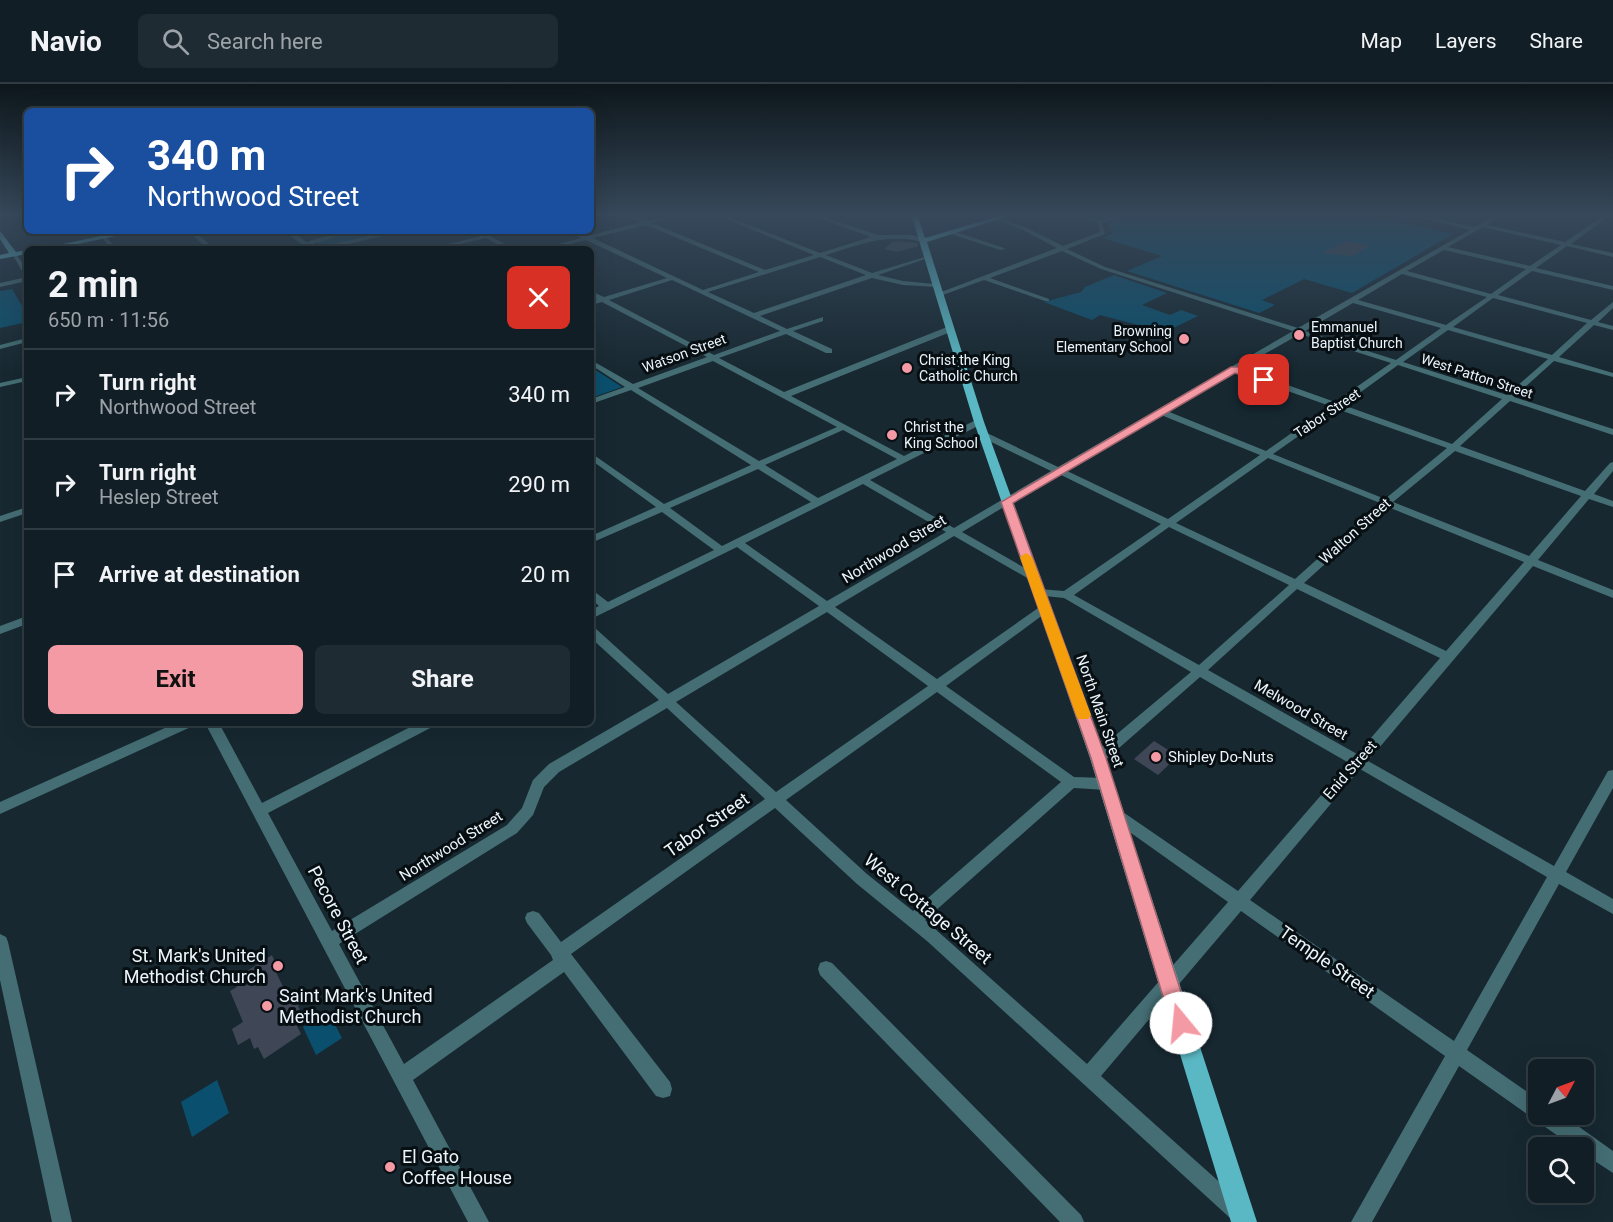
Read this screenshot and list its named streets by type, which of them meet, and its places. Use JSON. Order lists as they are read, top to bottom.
{
  "streets": {
    "main road": ["North Main Street"],
    "street": [
      "Watson Street",
      "West Patton Street",
      "Tabor Street",
      "Walton Street",
      "Northwood Street",
      "Melwood Street",
      "Enid Street",
      "West Cottage Street",
      "Pecore Street",
      "Temple Street"
    ]
  },
  "crossings": [
    ["West Patton Street", "Tabor Street"],
    ["West Patton Street", "Walton Street"],
    ["West Patton Street", "Northwood Street"],
    ["Tabor Street", "Melwood Street"],
    ["Tabor Street", "North Main Street"],
    ["Tabor Street", "West Cottage Street"],
    ["Tabor Street", "Pecore Street"],
    ["Walton Street", "Melwood Street"],
    ["Walton Street", "North Main Street"],
    ["Northwood Street", "North Main Street"],
    ["Northwood Street", "West Cottage Street"],
    ["Northwood Street", "Pecore Street"],
    ["Melwood Street", "Enid Street"],
    ["North Main Street", "Enid Street"],
    ["North Main Street", "West Cottage Street"],
    ["North Main Street", "Temple Street"],
    ["Enid Street", "West Cottage Street"],
    ["Enid Street", "Temple Street"]
  ],
  "places": [
    "Emmanuel Baptist Church",
    "Browning Elementary School",
    "Christ the King Catholic Church",
    "Christ the King School",
    "Shipley Do-Nuts",
    "St. Mark's United Methodist Church",
    "Saint Mark's United Methodist Church",
    "El Gato Coffee House"
  ],
  "north": "top right",
  "page": {
    "header": "Navio",
    "search": "Search here",
    "nav": ["Map", "Layers", "Share"],
    "turn": ["340 m", "Northwood Street"],
    "heading": ["2 min", "650 m · 11:56"],
    "list": [
      {
        "name": "Turn right",
        "note": "Northwood Street",
        "value": "340 m"
      },
      {
        "name": "Turn right",
        "note": "Heslep Street",
        "value": "290 m"
      },
      {
        "name": "Arrive at destination",
        "value": "20 m"
      }
    ],
    "buttons": ["Exit", "Share"]
  }
}
